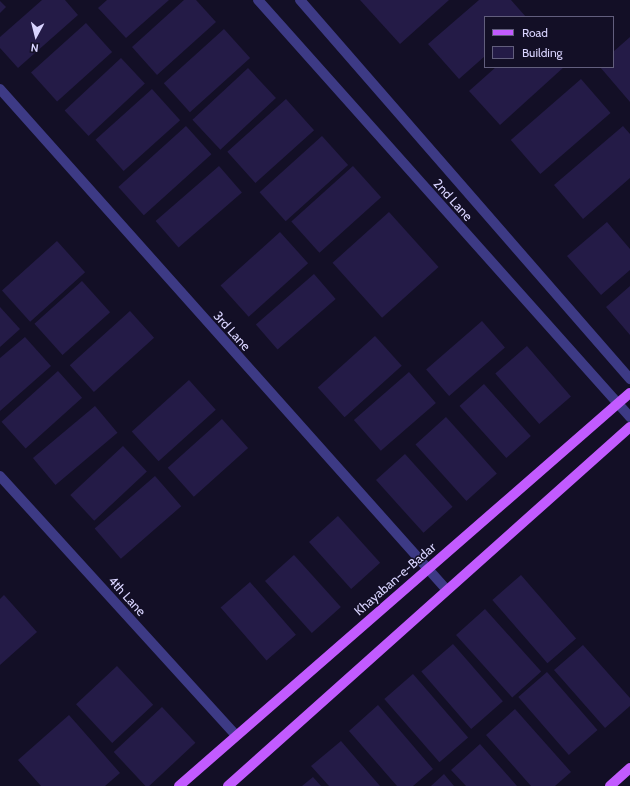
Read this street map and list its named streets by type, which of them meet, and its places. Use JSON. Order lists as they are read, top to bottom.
{
  "streets": {
    "main road": ["Khayaban-e-Badar"],
    "street": ["2nd Lane", "3rd Lane", "4th Lane"]
  },
  "crossings": [
    ["2nd Lane", "Khayaban-e-Badar"],
    ["3rd Lane", "Khayaban-e-Badar"],
    ["Khayaban-e-Badar", "4th Lane"]
  ],
  "legend": ["Road", "Building"],
  "north": "bottom"
}
